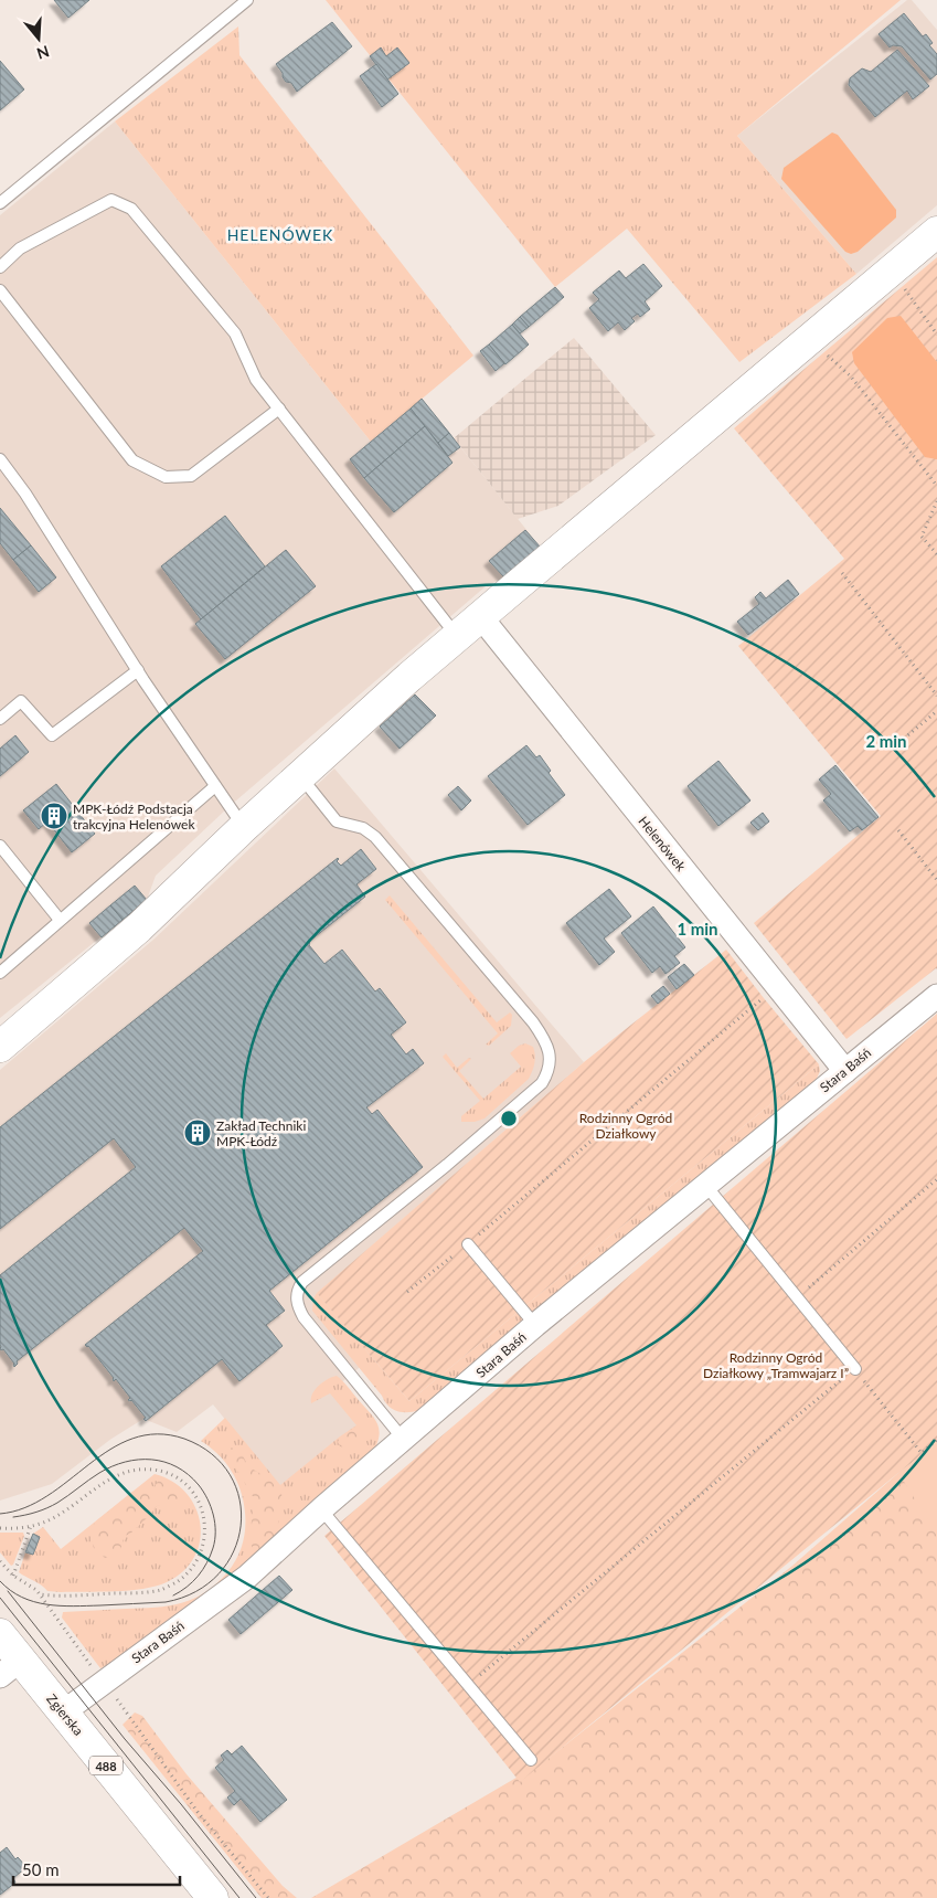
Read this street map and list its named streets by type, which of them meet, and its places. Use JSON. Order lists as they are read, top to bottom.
{
  "streets": {
    "street": [
      "Helenówek",
      "Stara Baśń",
      "Zgierska",
      "488"
    ]
  },
  "crossings": [
    ["Helenówek", "Stara Baśń"],
    ["Stara Baśń", "Zgierska"]
  ],
  "districts": ["HELENÓWEK"],
  "parks": ["Rodzinny Ogród Działkowy", "Rodzinny Ogród Działkowy „Tramwajarz I”"],
  "places": {
    "building": ["MPK-Łódź Podstacja trakcyjna Helenówek", "Zakład Techniki MPK-Łódź"]
  },
  "scale_bar": "50 m",
  "north": "bottom",
  "rings": ["2 min", "1 min"]
}
